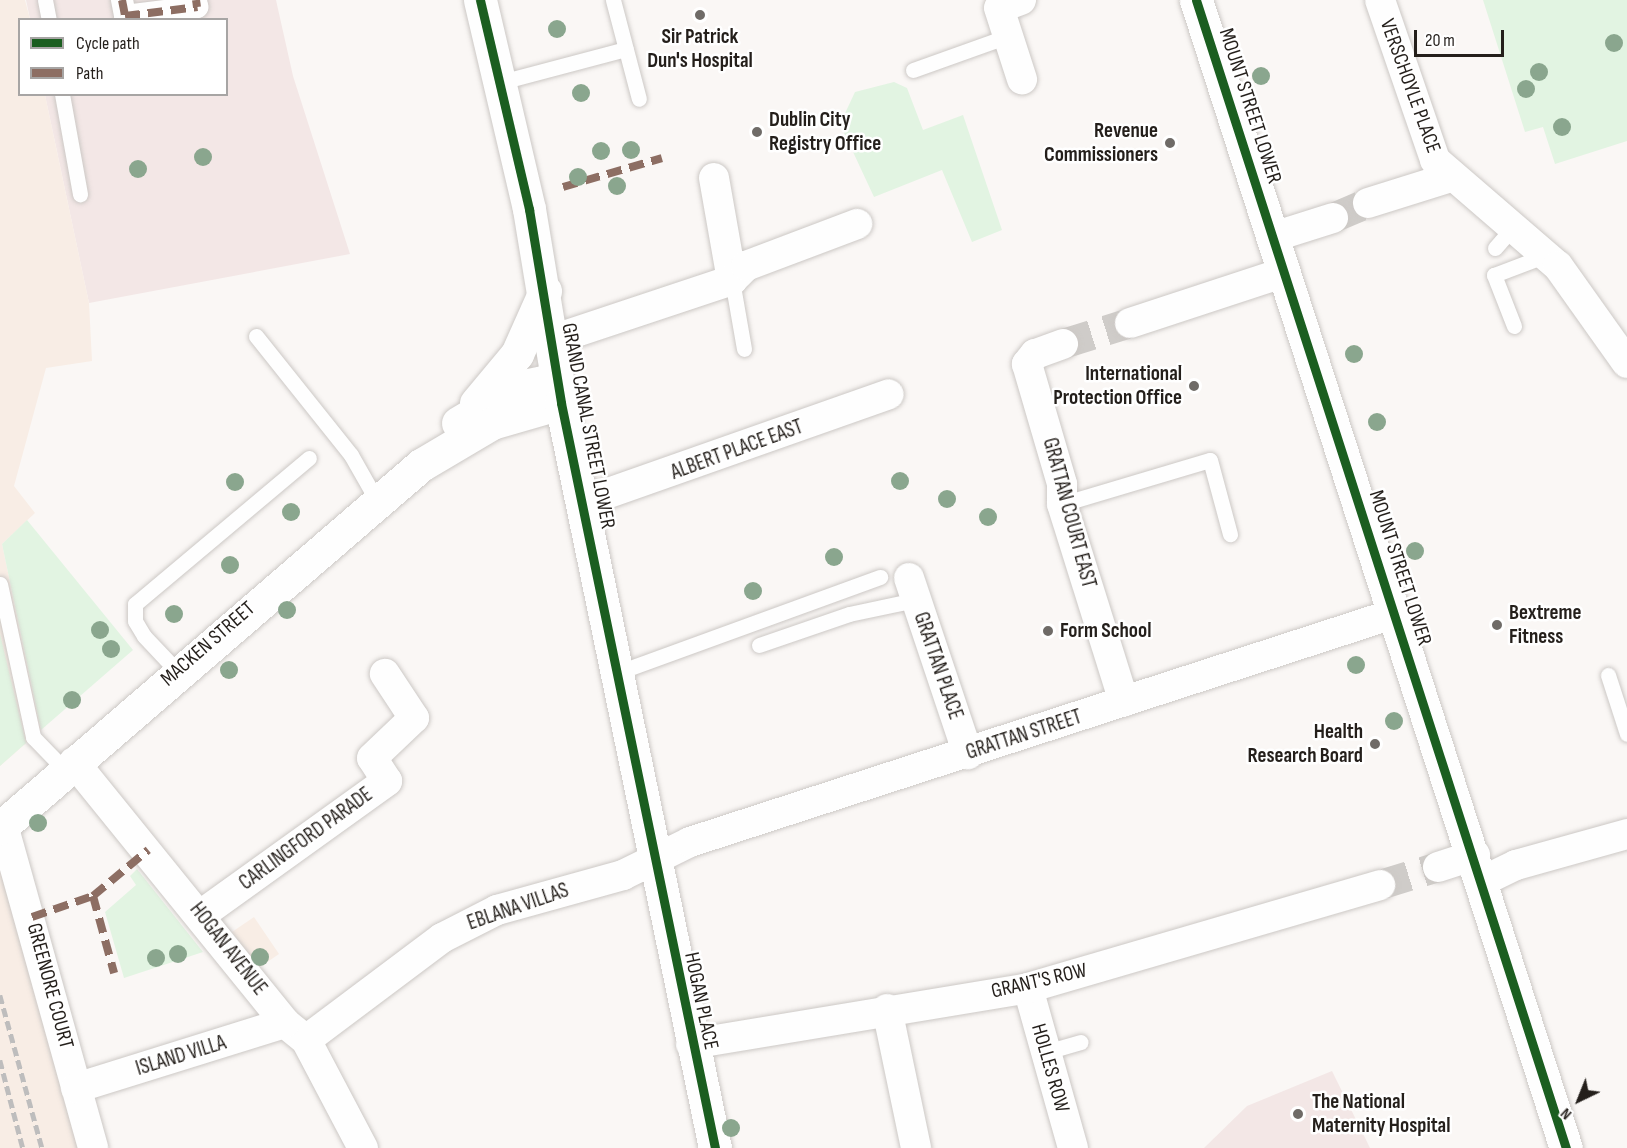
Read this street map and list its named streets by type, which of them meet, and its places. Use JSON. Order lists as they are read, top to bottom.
{
  "streets": {
    "main road": [
      "MOUNT STREET LOWER",
      "GRAND CANAL STREET LOWER",
      "MACKEN STREET",
      "HOGAN PLACE"
    ],
    "street": [
      "VERSCHOYLE PLACE",
      "ALBERT PLACE EAST",
      "GRATTAN COURT EAST",
      "GRATTAN PLACE",
      "GRATTAN STREET",
      "CARLINGFORD PARADE",
      "EBLANA VILLAS",
      "HOGAN AVENUE",
      "GRANT'S ROW",
      "GREENORE COURT",
      "ISLAND VILLA",
      "HOLLES ROW"
    ]
  },
  "crossings": [
    ["MOUNT STREET LOWER", "GRATTAN STREET"],
    ["GRAND CANAL STREET LOWER", "ALBERT PLACE EAST"],
    ["GRAND CANAL STREET LOWER", "MACKEN STREET"],
    ["GRAND CANAL STREET LOWER", "GRATTAN STREET"],
    ["GRAND CANAL STREET LOWER", "EBLANA VILLAS"],
    ["GRAND CANAL STREET LOWER", "HOGAN PLACE"],
    ["GRATTAN COURT EAST", "GRATTAN STREET"],
    ["MACKEN STREET", "HOGAN AVENUE"],
    ["MACKEN STREET", "GREENORE COURT"],
    ["GRATTAN PLACE", "GRATTAN STREET"],
    ["GRATTAN STREET", "EBLANA VILLAS"],
    ["GRATTAN STREET", "HOGAN PLACE"],
    ["CARLINGFORD PARADE", "HOGAN AVENUE"],
    ["EBLANA VILLAS", "HOGAN AVENUE"],
    ["EBLANA VILLAS", "HOGAN PLACE"],
    ["EBLANA VILLAS", "ISLAND VILLA"],
    ["HOGAN AVENUE", "ISLAND VILLA"],
    ["GRANT'S ROW", "HOGAN PLACE"],
    ["GRANT'S ROW", "HOLLES ROW"],
    ["GREENORE COURT", "ISLAND VILLA"]
  ],
  "places": [
    "Sir Patrick Dun's Hospital",
    "Dublin City Registry Office",
    "Revenue Commissioners",
    "International Protection Office",
    "Bextreme Fitness",
    "Form School",
    "Health Research Board",
    "The National Maternity Hospital"
  ],
  "legend": ["Cycle path", "Path"],
  "scale_bar": "20 m",
  "north": "bottom left"
}
